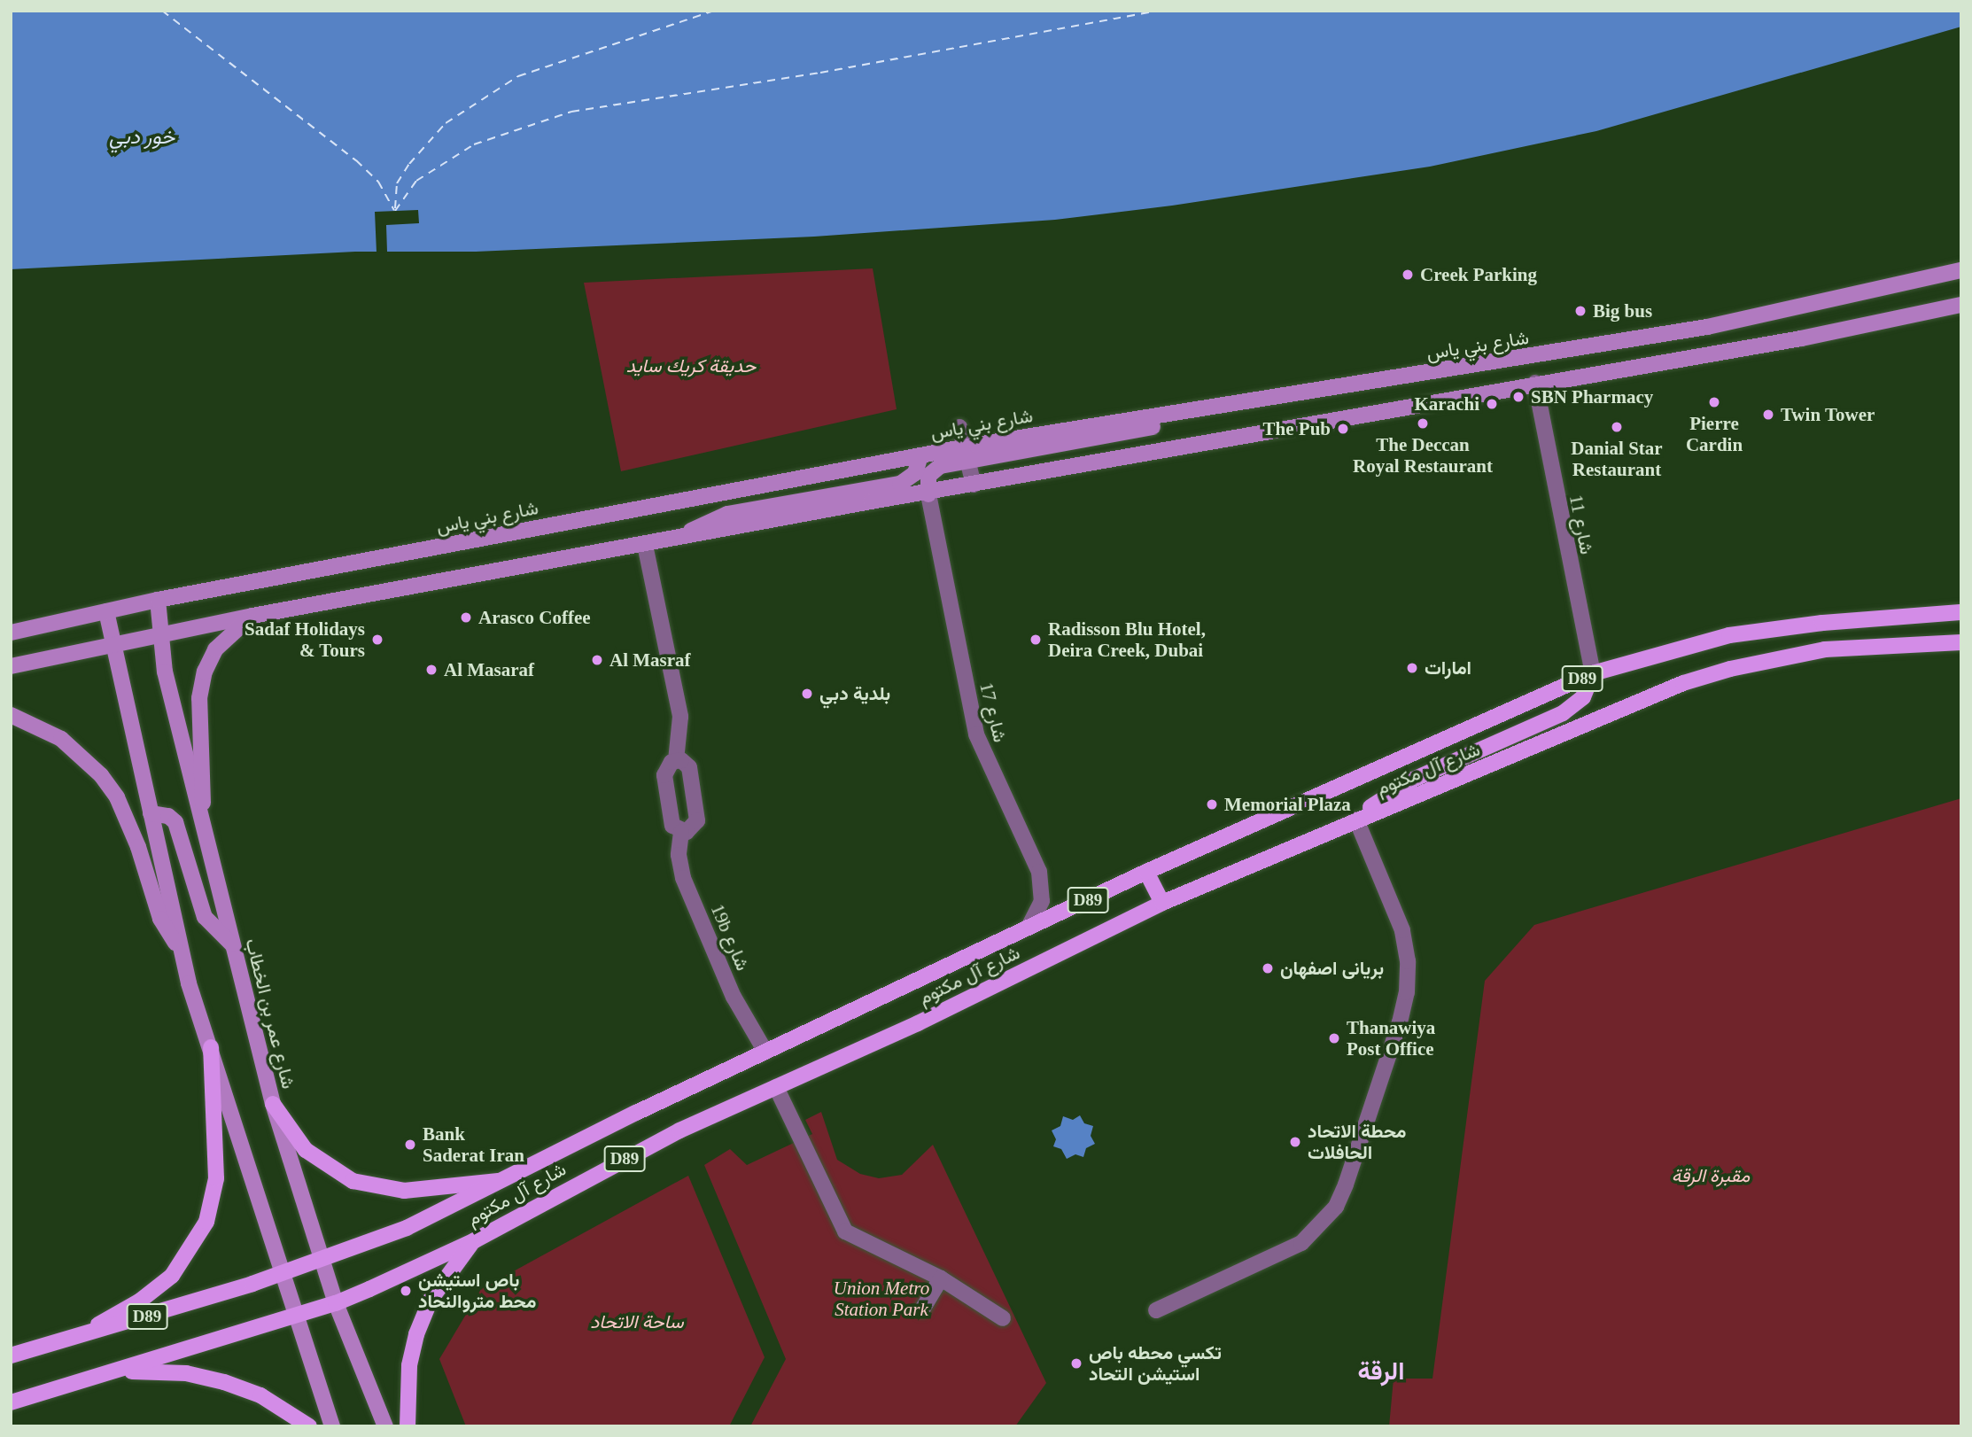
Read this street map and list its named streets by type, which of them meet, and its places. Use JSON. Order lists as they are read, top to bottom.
{
  "streets": {
    "main road": [
      "شارع بني ياس",
      "D89",
      "شارع آل مكتوم",
      "شارع عمر بن الخطاب"
    ],
    "street": ["شارع 11", "شارع 17", "19b شارع"]
  },
  "crossings": [
    ["شارع بني ياس", "شارع عمر بن الخطاب"],
    ["شارع 11", "شارع آل مكتوم"],
    ["شارع 17", "شارع آل مكتوم"],
    ["شارع آل مكتوم", "19b شارع"],
    ["شارع آل مكتوم", "شارع عمر بن الخطاب"]
  ],
  "districts": ["الرقة"],
  "water": ["خور دبي"],
  "parks": [
    "حديقة كريك سايد",
    "مقبرة الرقة",
    "Union Metro Station Park",
    "ساحة الاتحاد"
  ],
  "places": [
    "Creek Parking",
    "Big bus",
    "SBN Pharmacy",
    "Pierre Cardin",
    "Karachi",
    "Twin Tower",
    "The Deccan Royal Restaurant",
    "Danial Star Restaurant",
    "The Pub",
    "Arasco Coffee",
    "Sadaf Holidays & Tours",
    "Radisson Blu Hotel, Deira Creek, Dubai",
    "Al Masraf",
    "امارات",
    "Al Masaraf",
    "بلدية دبي",
    "Memorial Plaza",
    "بریانی اصفهان",
    "Thanawiya Post Office",
    "محطة الاتحاد الحافلات",
    "Bank Saderat Iran",
    "باص استيشن محط متروالنحاد",
    "تكسي محطه باص استيشن التحاد"
  ]
}
